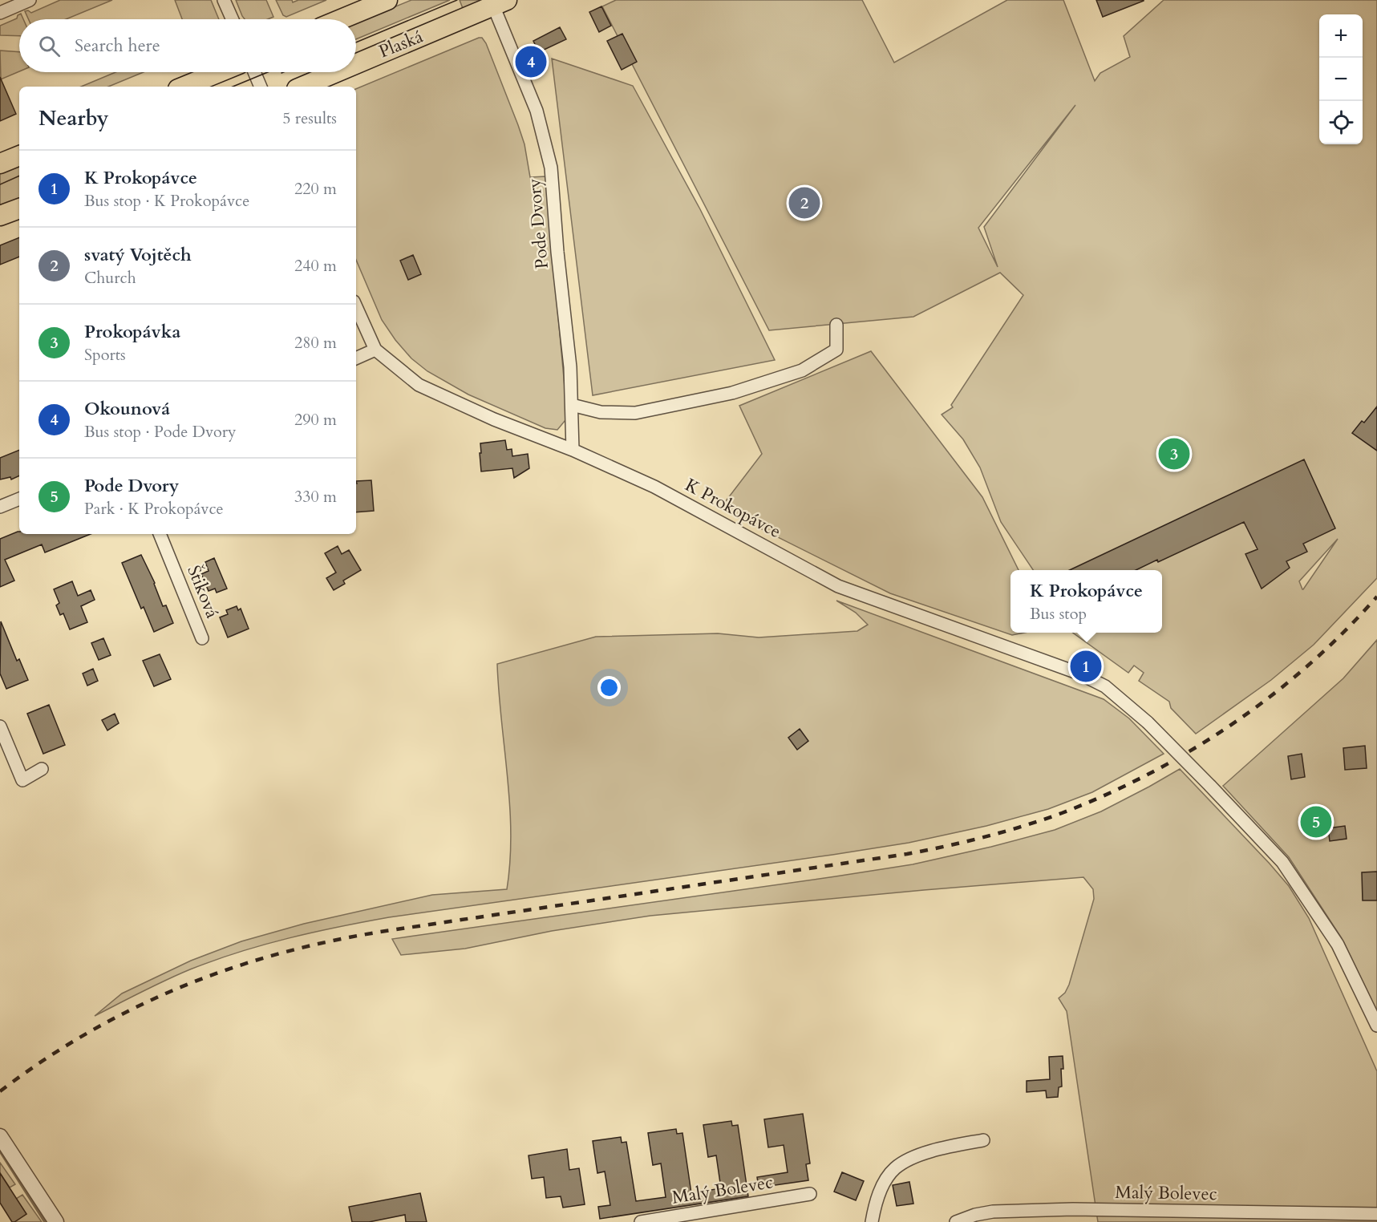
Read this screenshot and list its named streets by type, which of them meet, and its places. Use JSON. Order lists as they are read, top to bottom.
{
  "streets": {
    "main road": ["Plaská"],
    "street": [
      "Pode Dvory",
      "K Prokopávce",
      "Štiková",
      "Malý Bolevec"
    ]
  },
  "crossings": [
    ["Plaská", "Pode Dvory"],
    ["Pode Dvory", "K Prokopávce"]
  ],
  "page": {
    "map_buttons": ["+", "−"],
    "search": "Search here",
    "pins": [
      "4",
      "2",
      "3",
      "1",
      "5"
    ],
    "heading": ["Nearby", "5 results"],
    "list": [
      {
        "mark": "1",
        "name": "K Prokopávce",
        "note": "Bus stop · K Prokopávce",
        "value": "220 m"
      },
      {
        "mark": "2",
        "name": "svatý Vojtěch",
        "note": "Church",
        "value": "240 m"
      },
      {
        "mark": "3",
        "name": "Prokopávka",
        "note": "Sports",
        "value": "280 m"
      },
      {
        "mark": "4",
        "name": "Okounová",
        "note": "Bus stop · Pode Dvory",
        "value": "290 m"
      },
      {
        "mark": "5",
        "name": "Pode Dvory",
        "note": "Park · K Prokopávce",
        "value": "330 m"
      }
    ],
    "popup": ["K Prokopávce", "Bus stop"]
  }
}
